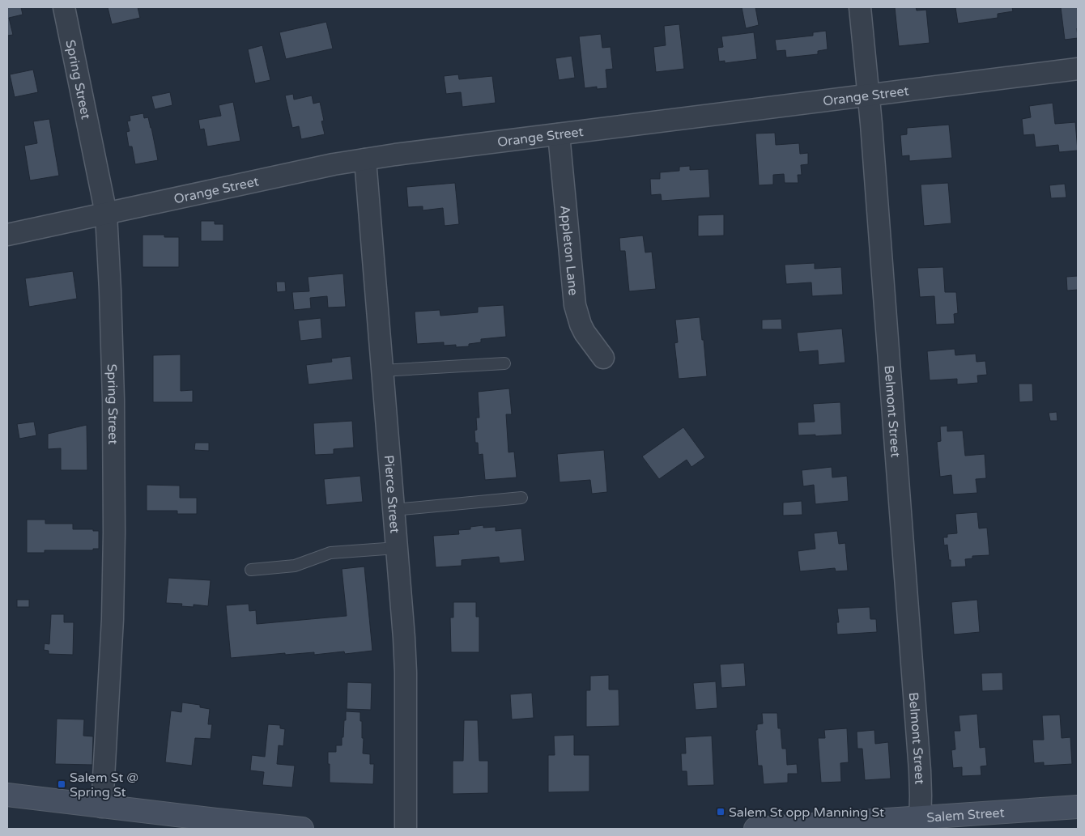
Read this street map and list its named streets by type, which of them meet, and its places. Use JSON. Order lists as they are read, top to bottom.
{
  "streets": {
    "main road": ["Salem Street"],
    "street": [
      "Spring Street",
      "Orange Street",
      "Appleton Lane",
      "Belmont Street",
      "Pierce Street"
    ]
  },
  "crossings": [
    ["Spring Street", "Orange Street"],
    ["Orange Street", "Appleton Lane"],
    ["Orange Street", "Belmont Street"],
    ["Orange Street", "Pierce Street"],
    ["Belmont Street", "Salem Street"]
  ],
  "places": {
    "transit": ["Salem St @ Spring St", "Salem St opp Manning St"]
  }
}
